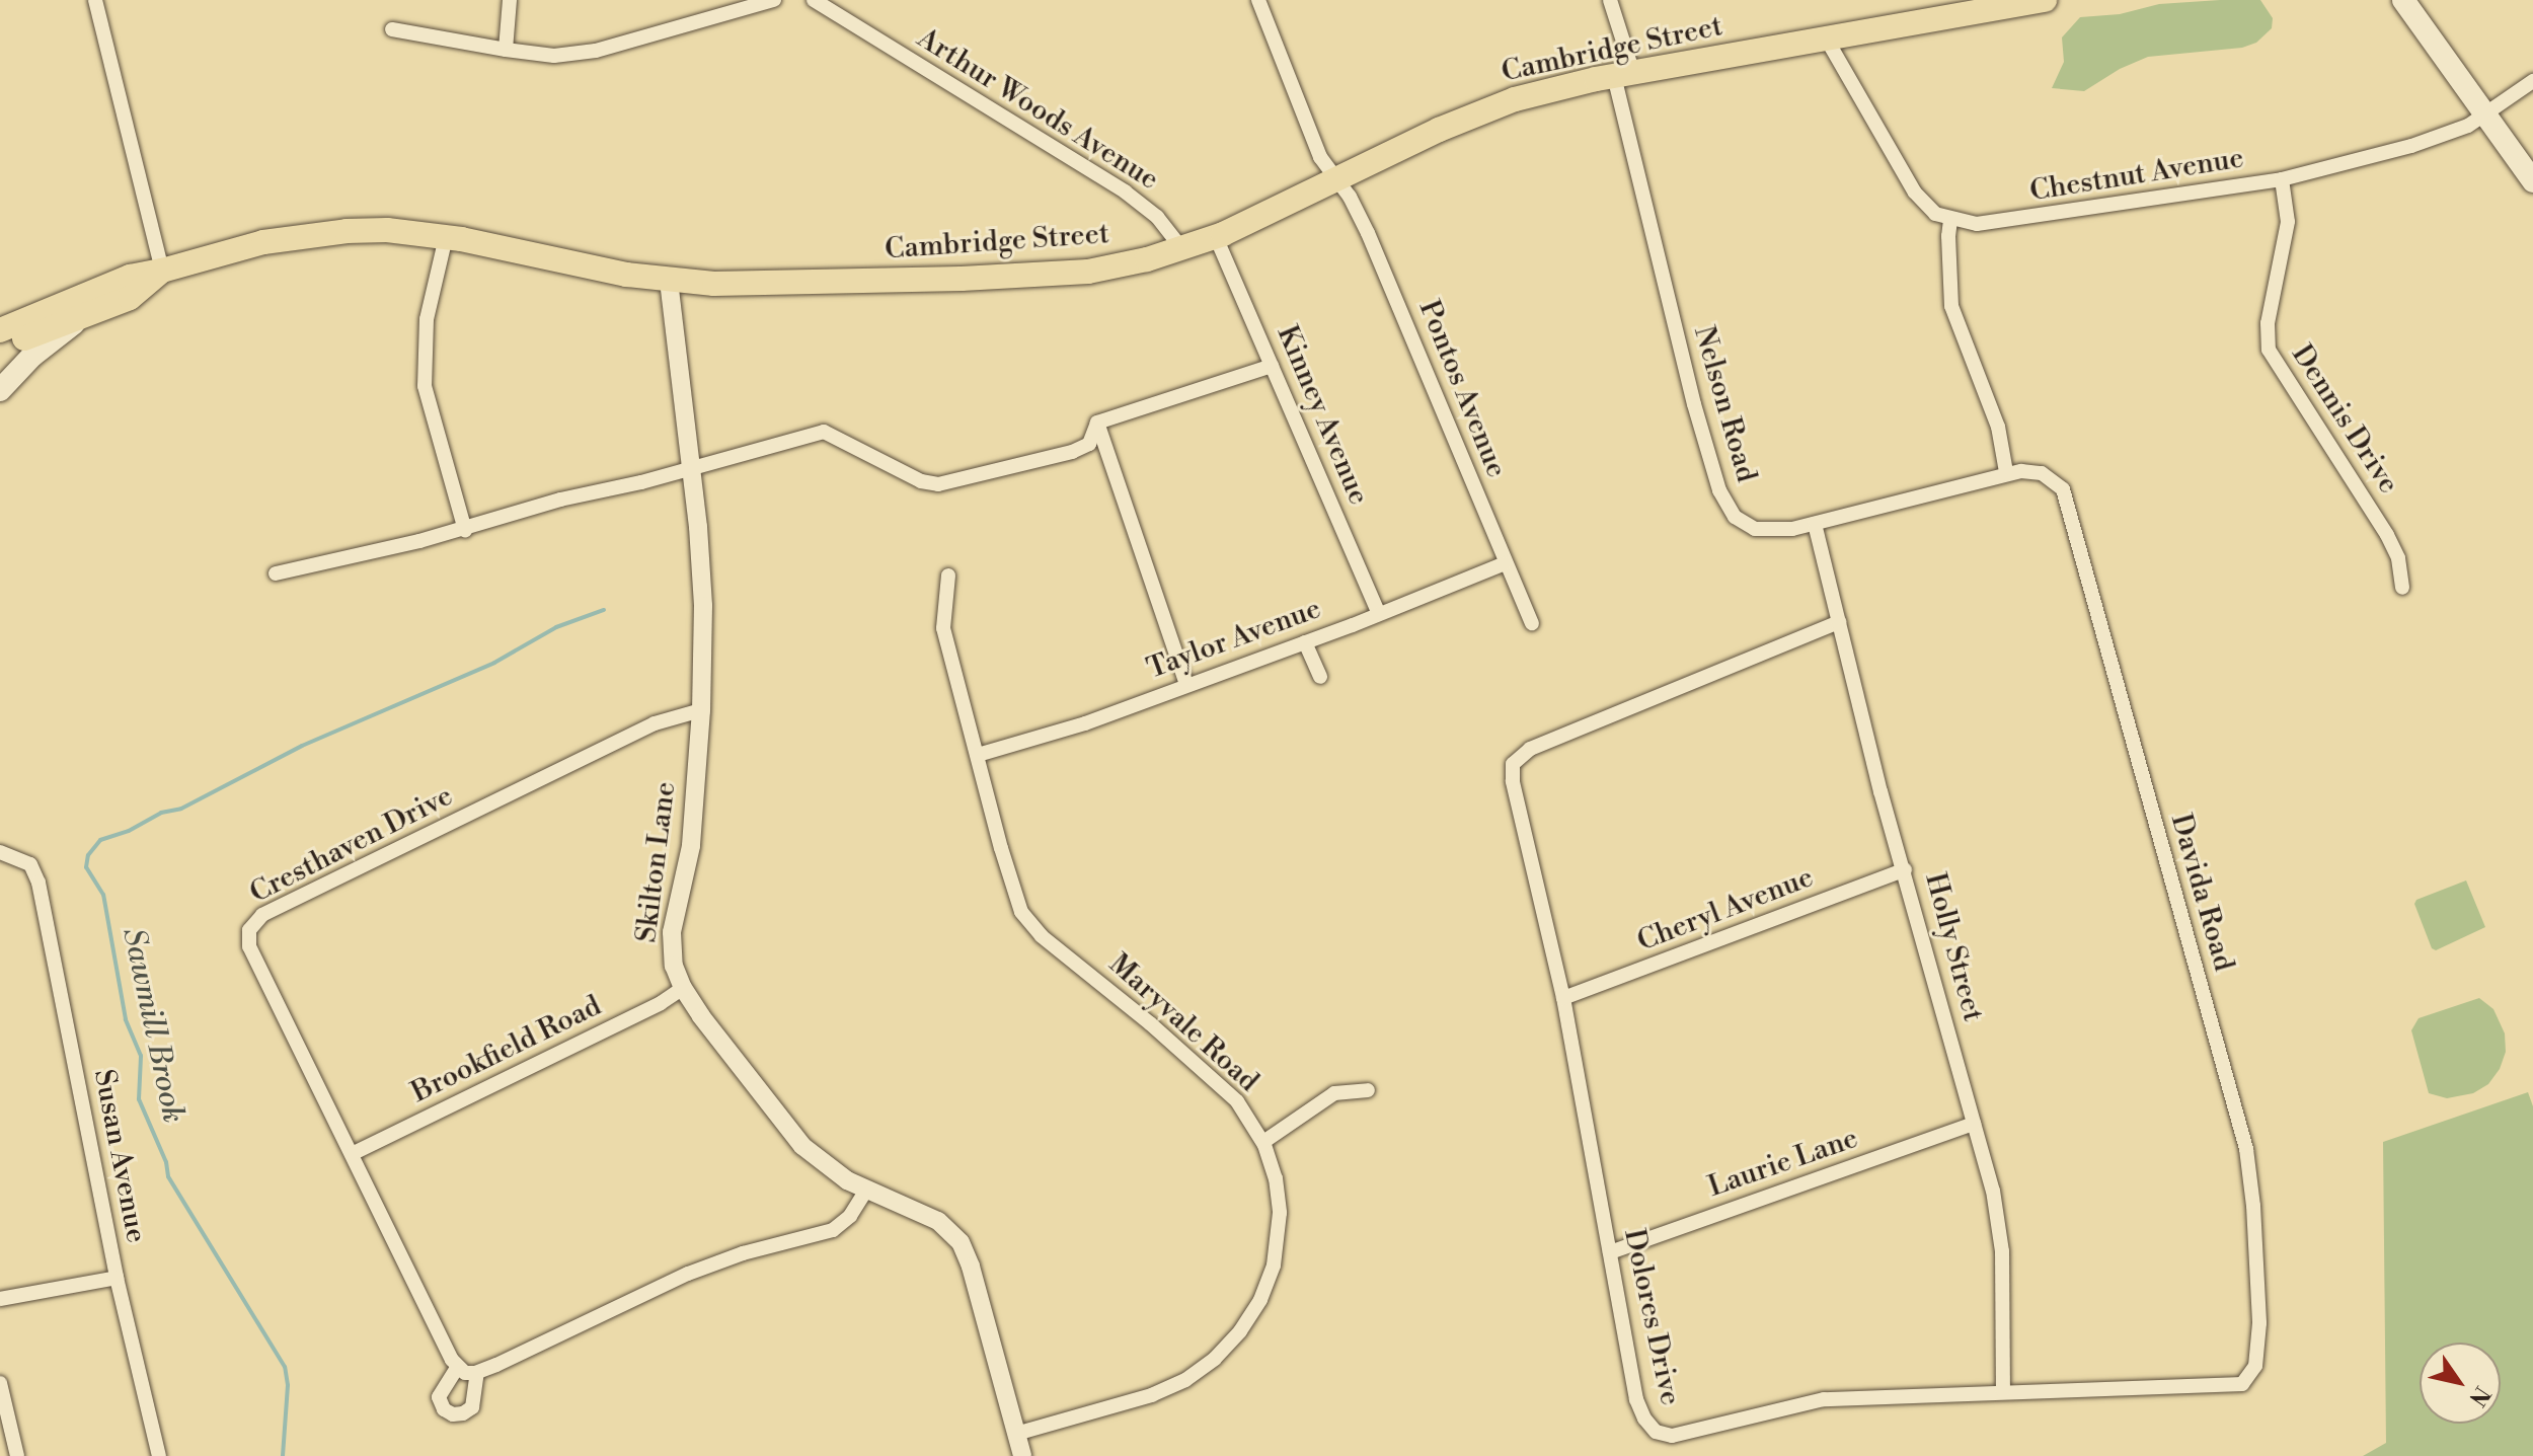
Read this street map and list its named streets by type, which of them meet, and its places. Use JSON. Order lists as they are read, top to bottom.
{
  "streets": {
    "main road": ["Cambridge Street"],
    "street": [
      "Arthur Woods Avenue",
      "Chestnut Avenue",
      "Pontos Avenue",
      "Nelson Road",
      "Kinney Avenue",
      "Dennis Drive",
      "Taylor Avenue",
      "Cresthaven Drive",
      "Skilton Lane",
      "Davida Road",
      "Cheryl Avenue",
      "Holly Street",
      "Maryvale Road",
      "Brookfield Road",
      "Susan Avenue",
      "Laurie Lane",
      "Dolores Drive"
    ]
  },
  "crossings": [
    ["Cambridge Street", "Arthur Woods Avenue"],
    ["Cambridge Street", "Pontos Avenue"],
    ["Cambridge Street", "Nelson Road"],
    ["Cambridge Street", "Kinney Avenue"],
    ["Cambridge Street", "Skilton Lane"],
    ["Chestnut Avenue", "Dennis Drive"],
    ["Pontos Avenue", "Taylor Avenue"],
    ["Nelson Road", "Davida Road"],
    ["Nelson Road", "Holly Street"],
    ["Kinney Avenue", "Taylor Avenue"],
    ["Taylor Avenue", "Maryvale Road"],
    ["Cresthaven Drive", "Skilton Lane"],
    ["Cresthaven Drive", "Brookfield Road"],
    ["Skilton Lane", "Maryvale Road"],
    ["Skilton Lane", "Brookfield Road"],
    ["Davida Road", "Dolores Drive"],
    ["Cheryl Avenue", "Holly Street"],
    ["Cheryl Avenue", "Dolores Drive"],
    ["Holly Street", "Laurie Lane"],
    ["Holly Street", "Dolores Drive"],
    ["Laurie Lane", "Dolores Drive"]
  ],
  "water": ["Sawmill Brook"],
  "north": "bottom right"
}
